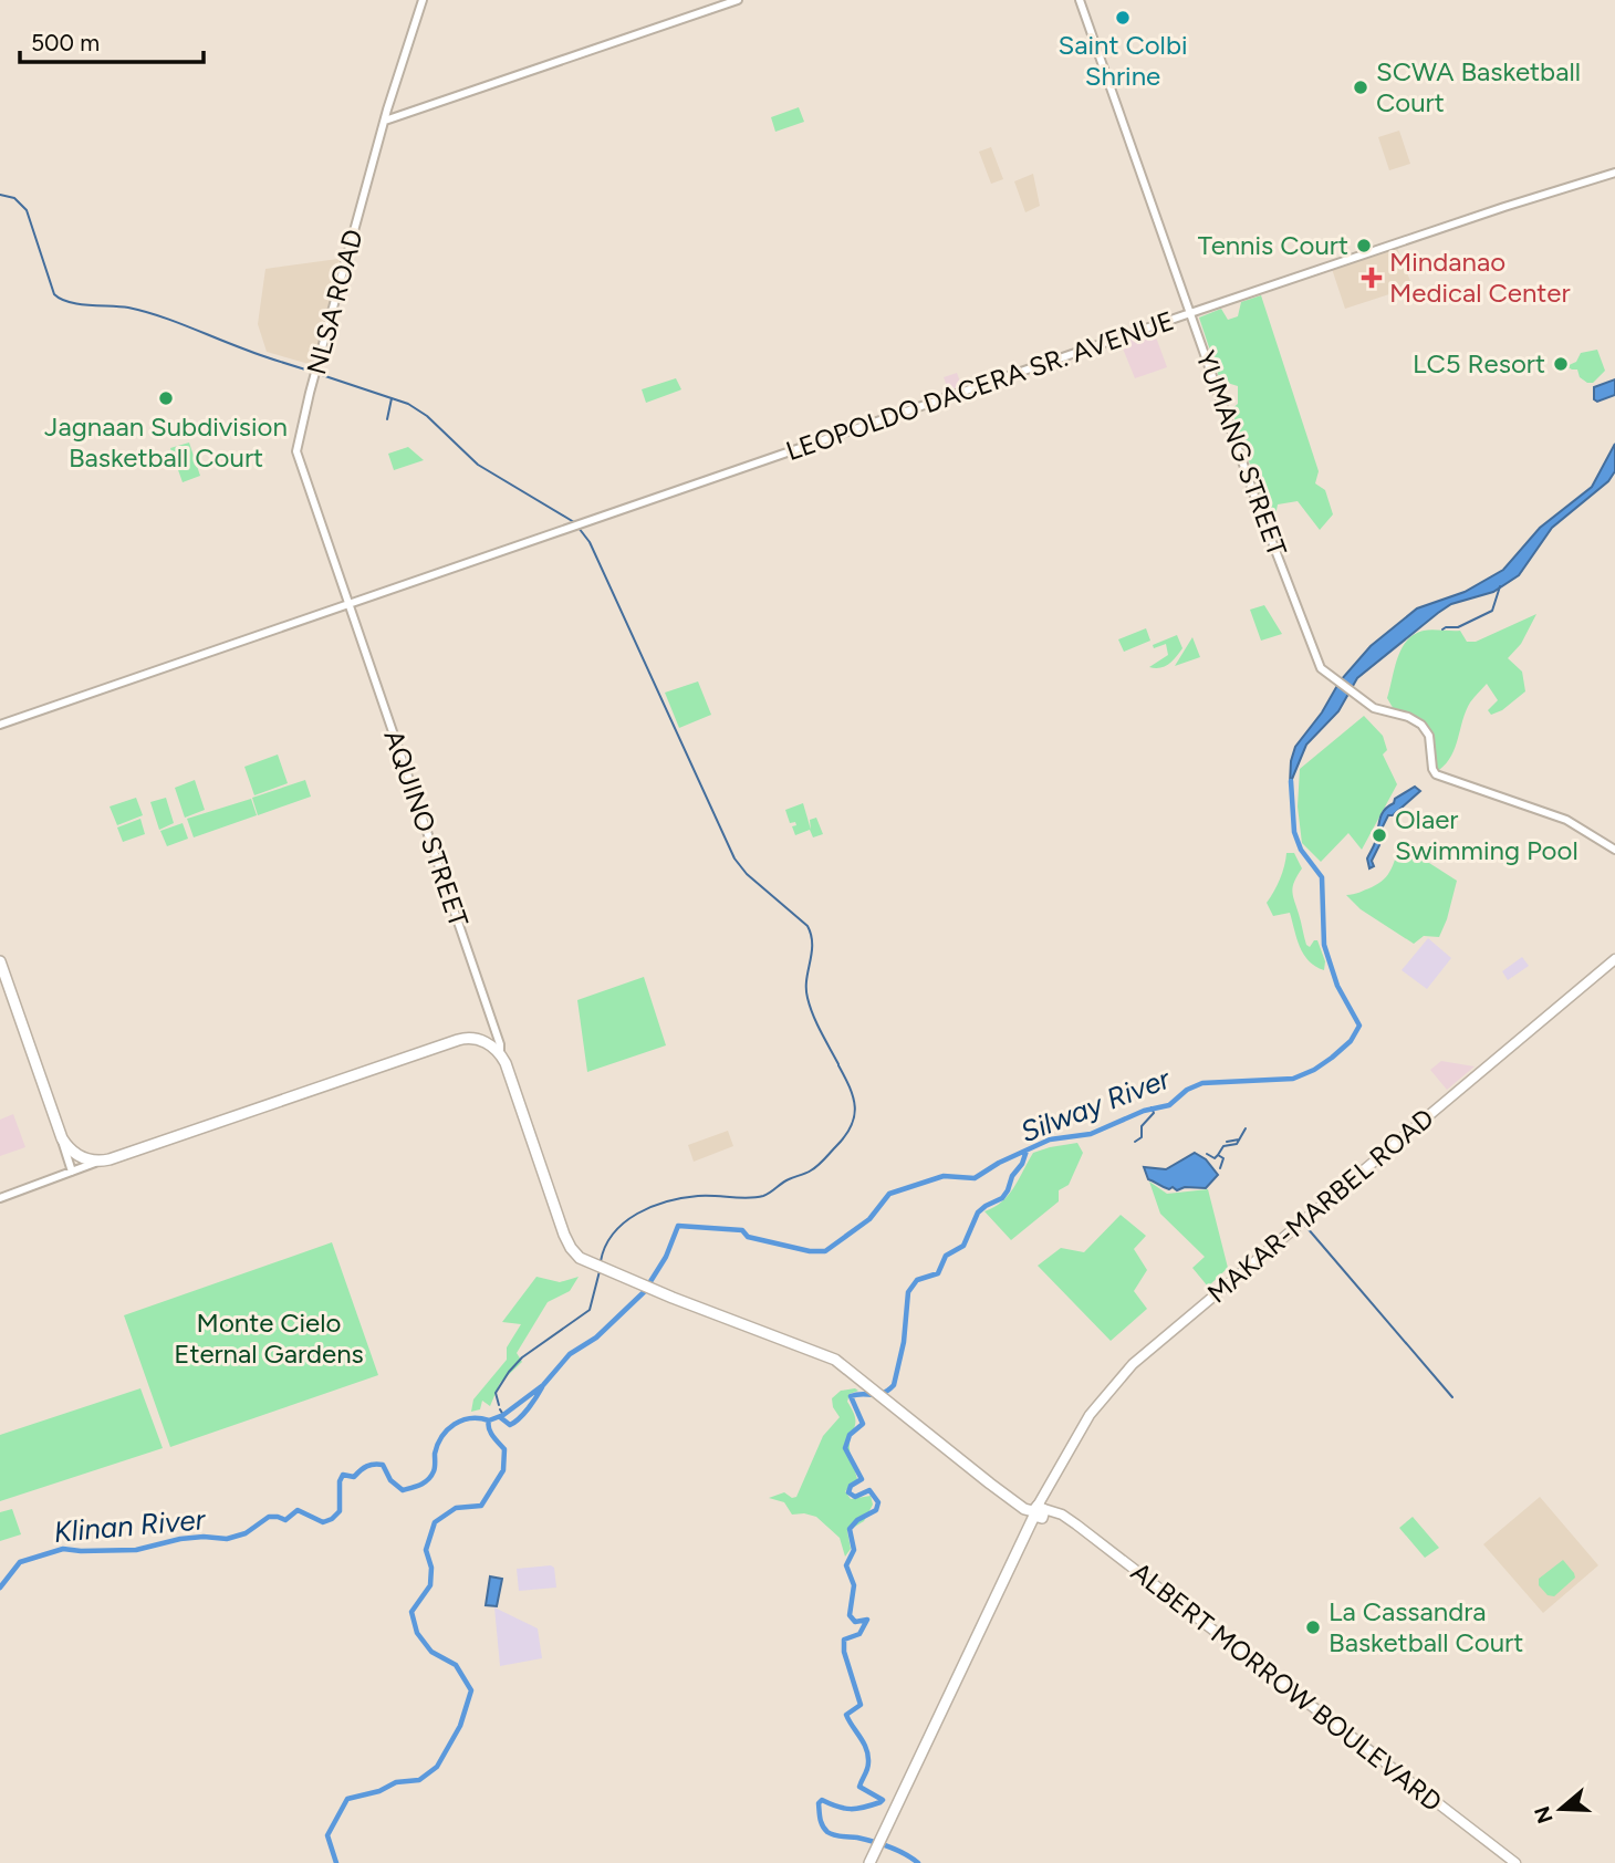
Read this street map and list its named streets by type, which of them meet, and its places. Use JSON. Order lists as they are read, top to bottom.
{
  "streets": {
    "main road": [
      "NLSA ROAD",
      "LEOPOLDO DACERA SR. AVENUE",
      "YUMANG STREET",
      "AQUINO STREET",
      "MAKAR-MARBEL ROAD",
      "ALBERT MORROW BOULEVARD"
    ]
  },
  "crossings": [
    ["NLSA ROAD", "LEOPOLDO DACERA SR. AVENUE"],
    ["NLSA ROAD", "AQUINO STREET"],
    ["LEOPOLDO DACERA SR. AVENUE", "YUMANG STREET"],
    ["LEOPOLDO DACERA SR. AVENUE", "AQUINO STREET"]
  ],
  "water": ["Silway River", "Klinan River"],
  "parks": ["Monte Cielo Eternal Gardens"],
  "places": {
    "other": [
      "Saint Colbi Shrine",
      "SCWA Basketball Court",
      "Tennis Court",
      "LC5 Resort",
      "Jagnaan Subdivision Basketball Court",
      "Olaer Swimming Pool",
      "La Cassandra Basketball Court"
    ],
    "health": ["Mindanao Medical Center"]
  },
  "scale_bar": "500 m",
  "north": "left"
}
